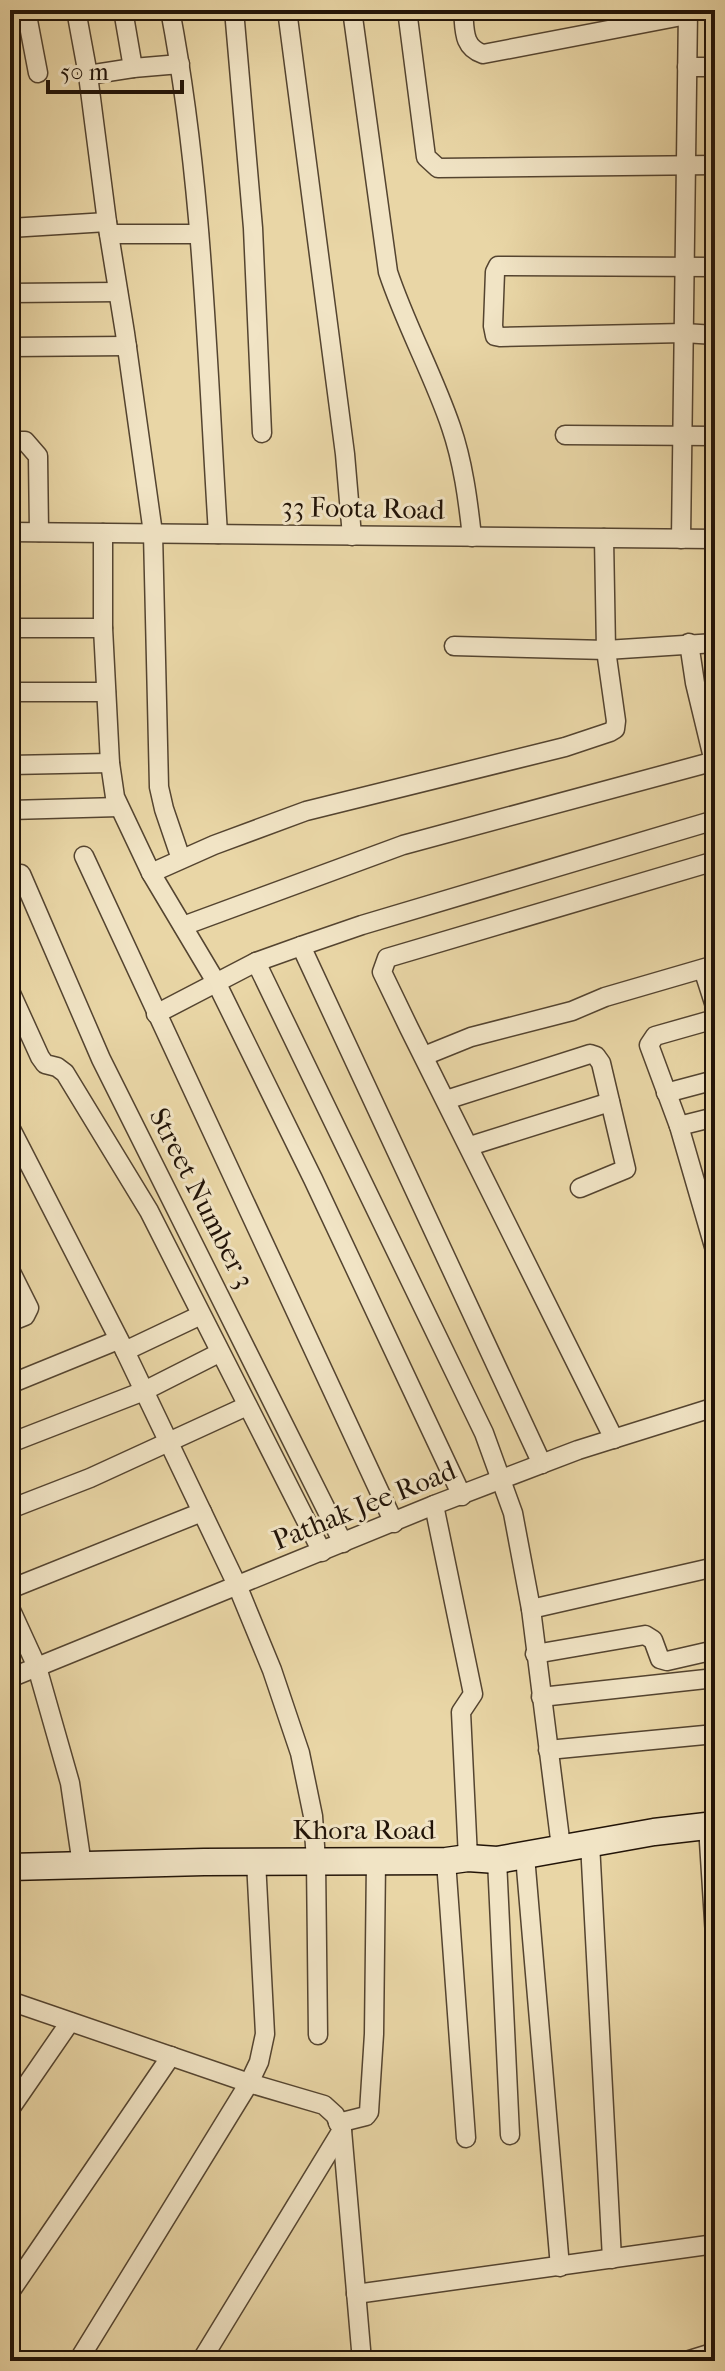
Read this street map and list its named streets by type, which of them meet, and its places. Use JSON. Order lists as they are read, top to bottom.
{
  "streets": {
    "street": [
      "33 Foota Road",
      "Street Number 3",
      "Pathak Jee Road",
      "Khora Road"
    ]
  },
  "crossings": [
    ["Street Number 3", "Pathak Jee Road"]
  ],
  "scale_bar": "50 m"
}
